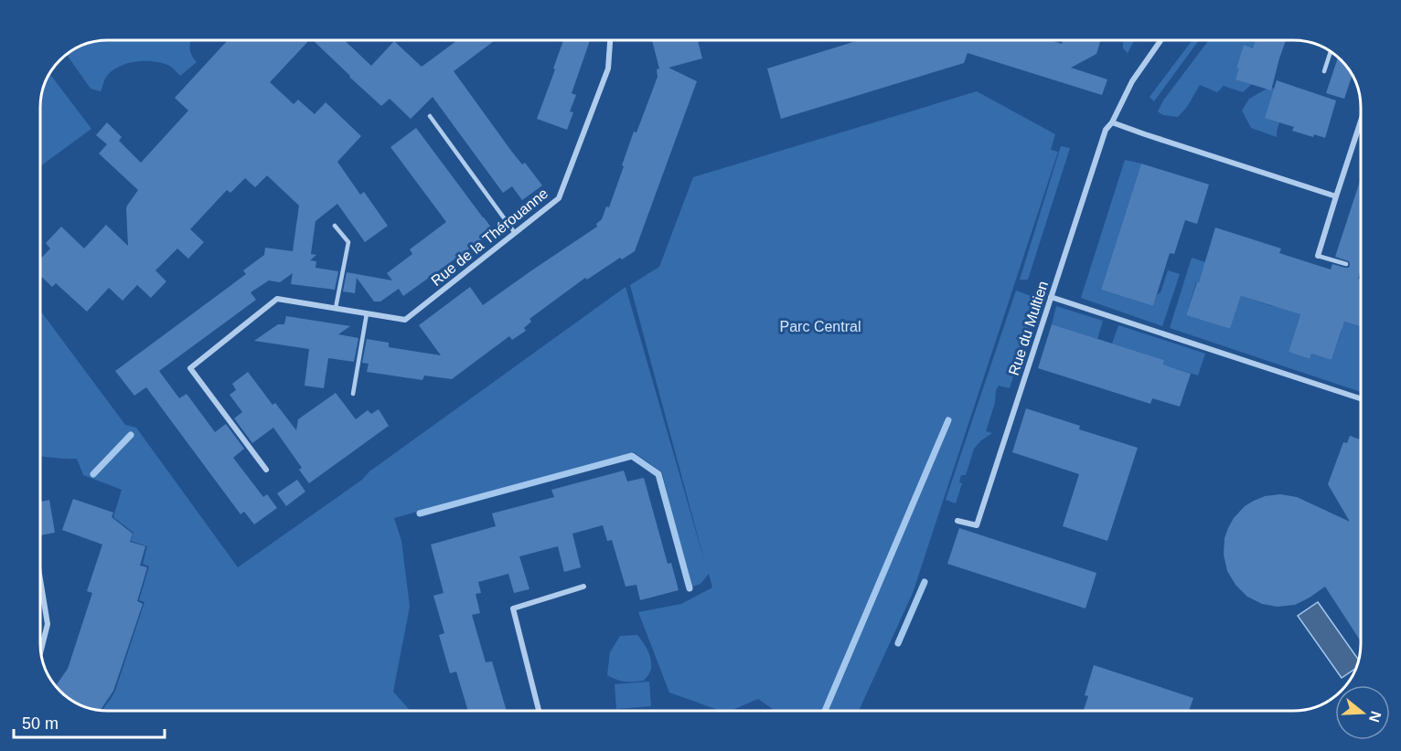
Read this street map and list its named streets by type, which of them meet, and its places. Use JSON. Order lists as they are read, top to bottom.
{
  "streets": {
    "street": ["Rue de la Thérouanne", "Rue du Multien"]
  },
  "parks": ["Parc Central"],
  "scale_bar": "50 m",
  "north": "right"
}
